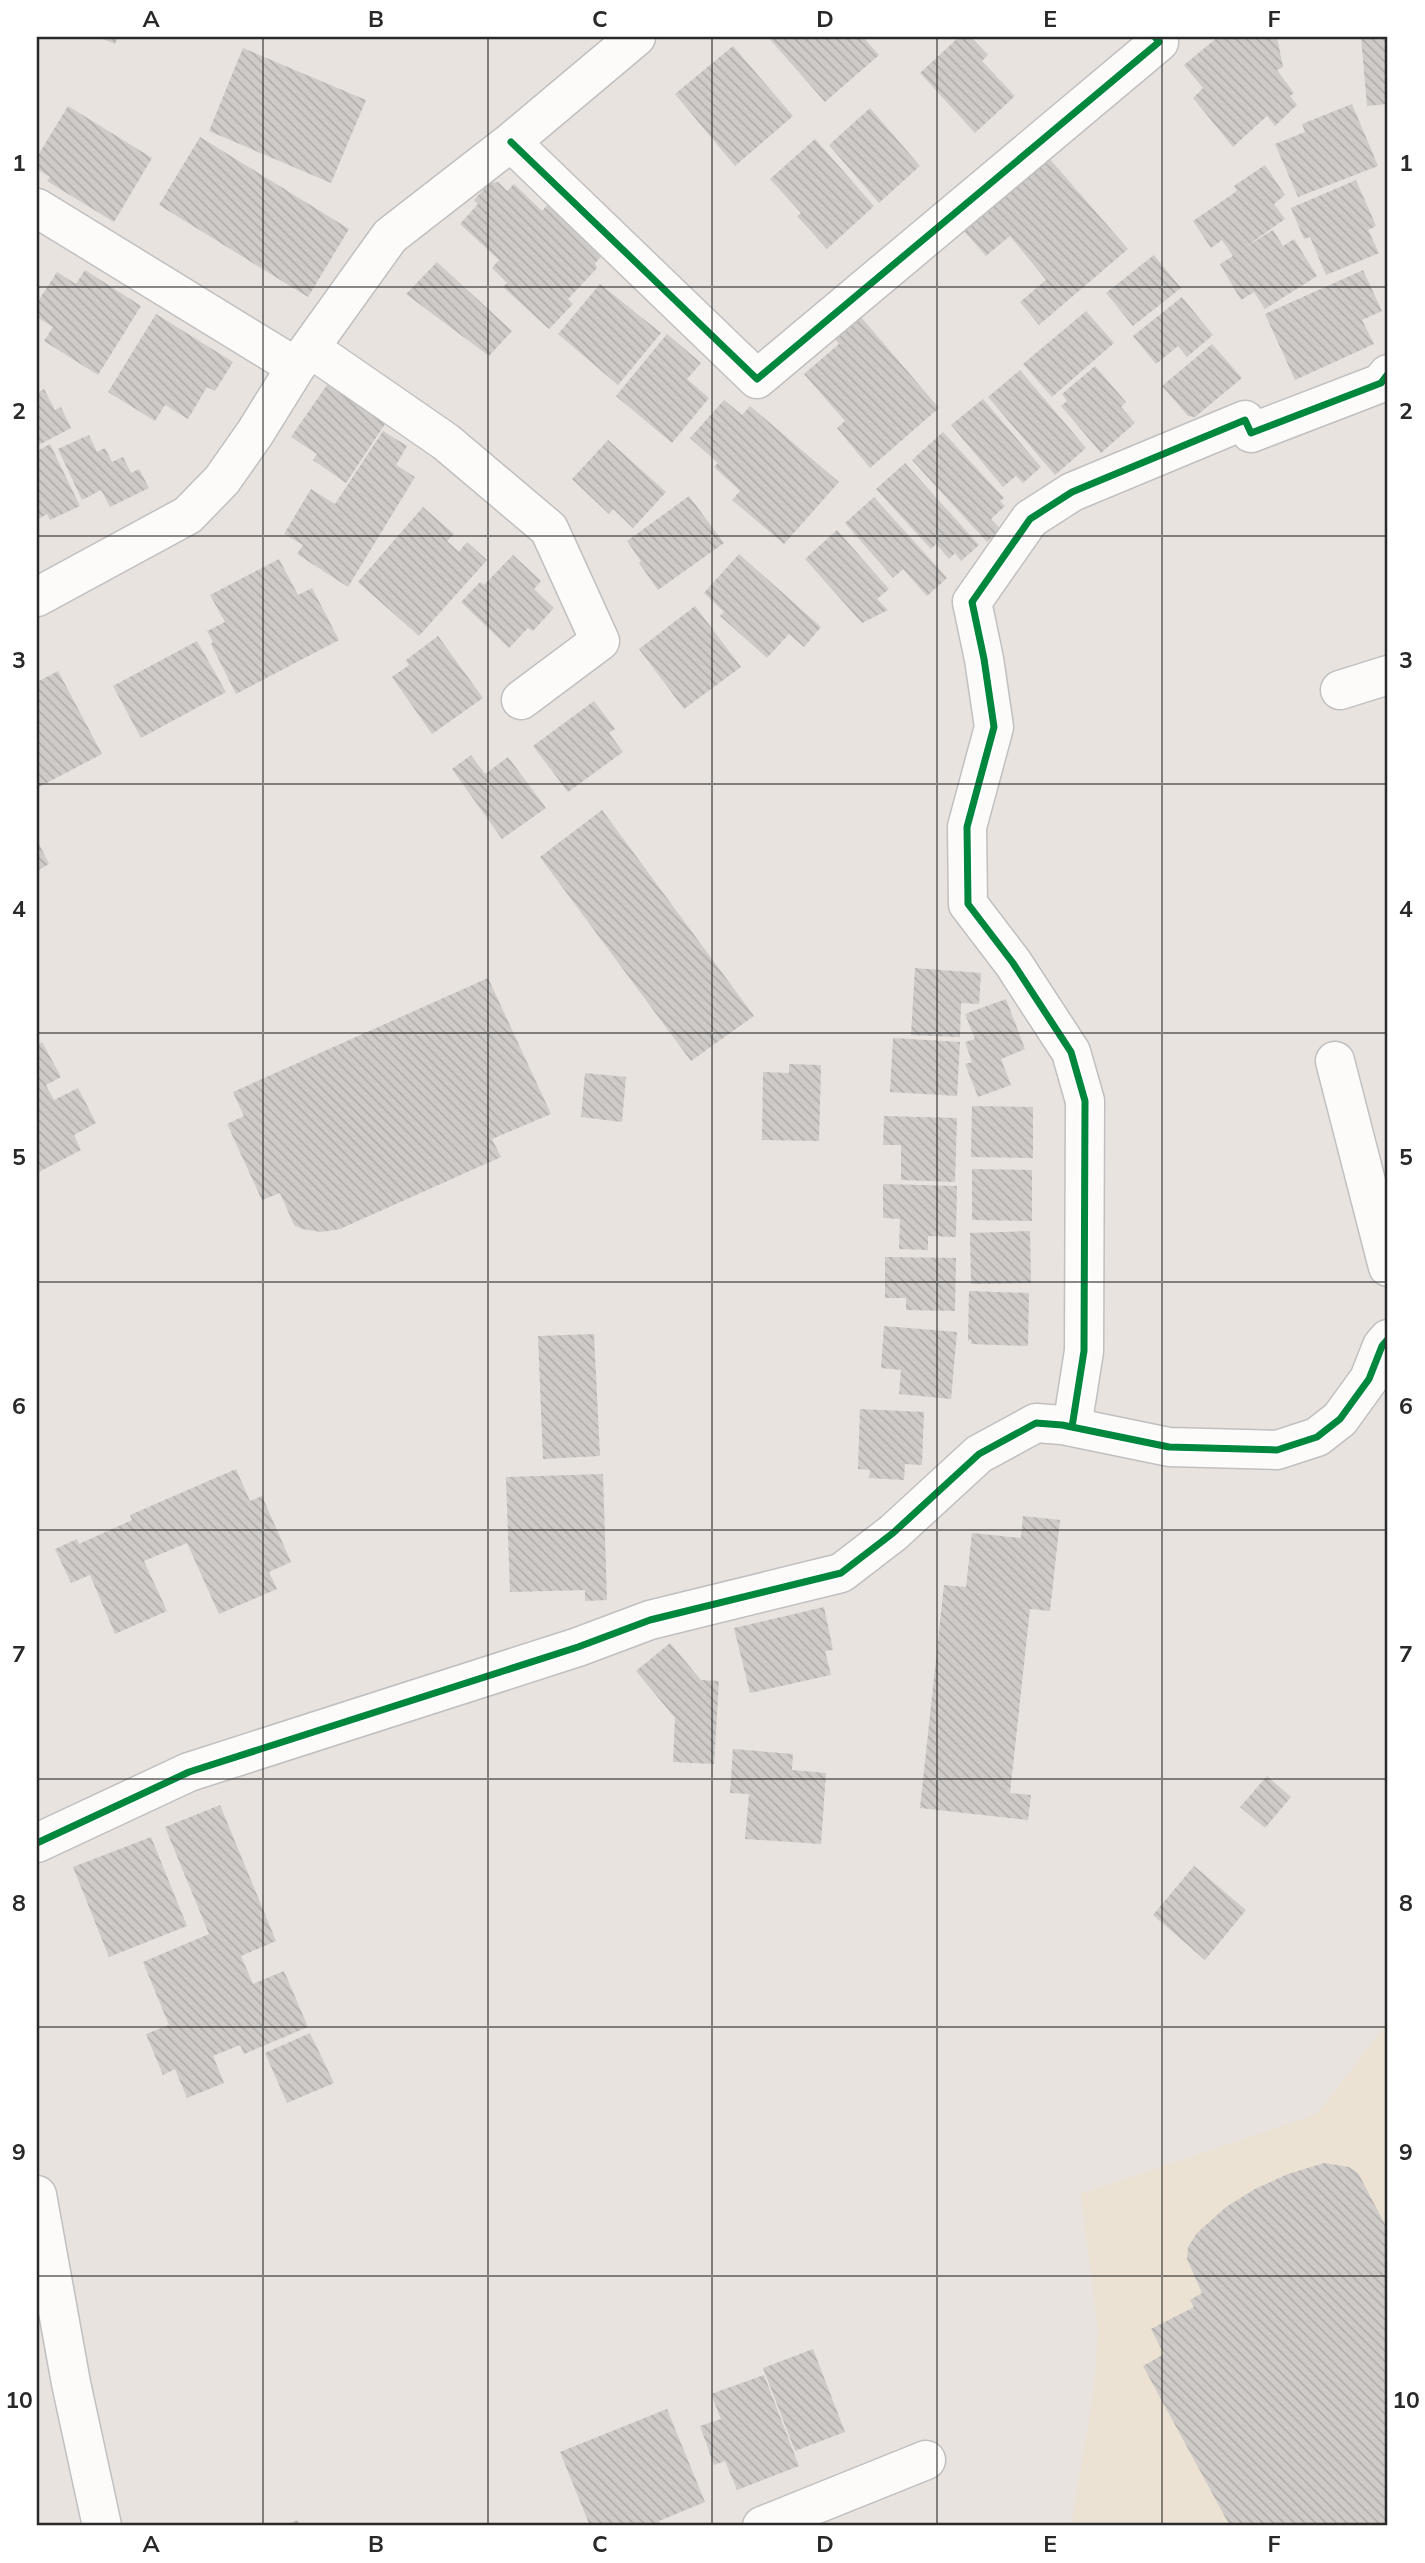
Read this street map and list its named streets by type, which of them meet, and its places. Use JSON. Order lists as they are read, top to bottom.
{
  "grid": {
    "columns": [
      "A",
      "B",
      "C",
      "D",
      "E",
      "F"
    ],
    "rows": [
      "1",
      "2",
      "3",
      "4",
      "5",
      "6",
      "7",
      "8",
      "9",
      "10"
    ]
  }
}
